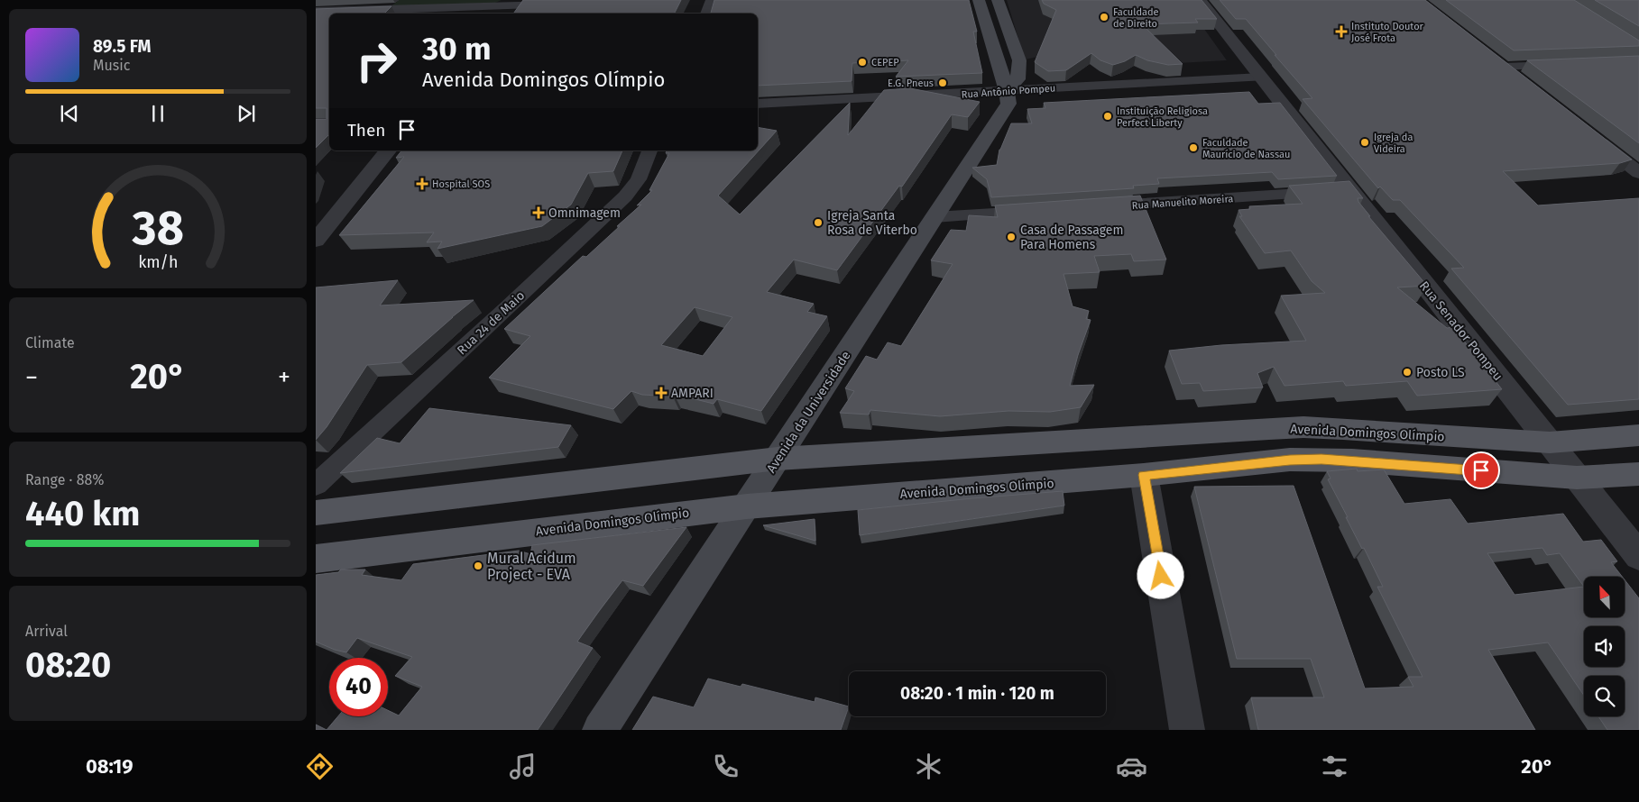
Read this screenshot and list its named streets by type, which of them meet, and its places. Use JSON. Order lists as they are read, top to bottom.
{
  "streets": {
    "main road": ["Avenida da Universidade", "Avenida Domingos Olímpio"],
    "street": [
      "Rua Antônio Pompeu",
      "Rua Manuelito Moreira",
      "Rua 24 de Maio",
      "Rua Senador Pompeu"
    ]
  },
  "crossings": [
    ["Rua Antônio Pompeu", "Rua Senador Pompeu"],
    ["Rua Antônio Pompeu", "Avenida da Universidade"],
    ["Rua Manuelito Moreira", "Rua Senador Pompeu"],
    ["Rua Senador Pompeu", "Avenida Domingos Olímpio"],
    ["Avenida da Universidade", "Avenida Domingos Olímpio"]
  ],
  "places": {
    "other": [
      "Faculdade de Direito",
      "CEPEP",
      "E.G. Pneus",
      "Instituição Religiosa Perfect Liberty",
      "Igreja da Videira",
      "Faculdade Maurício de Nassau",
      "Igreja Santa Rosa de Viterbo",
      "Casa de Passagem Para Homens",
      "Posto LS",
      "Mural Acidum Project - EVA"
    ],
    "health": [
      "Instituto Doutor José Frota",
      "Hospital SOS",
      "Omnimagem",
      "AMPARI"
    ]
  },
  "north": "top left",
  "page": {
    "turn": ["30 m", "Avenida Domingos Olímpio"],
    "song": ["89.5 FM", "Music"],
    "then": "Then",
    "tile": [
      "Climate",
      ["Range · 88%", "440 km"],
      ["Arrival", "08:20"]
    ],
    "heat": ["−", "20°", "+"],
    "limit": "40",
    "trip": "08:20 · 1 min · 120 m",
    "tabs": ["08:19", "20°"],
    "gauge": ["38", "km/h"]
  }
}
